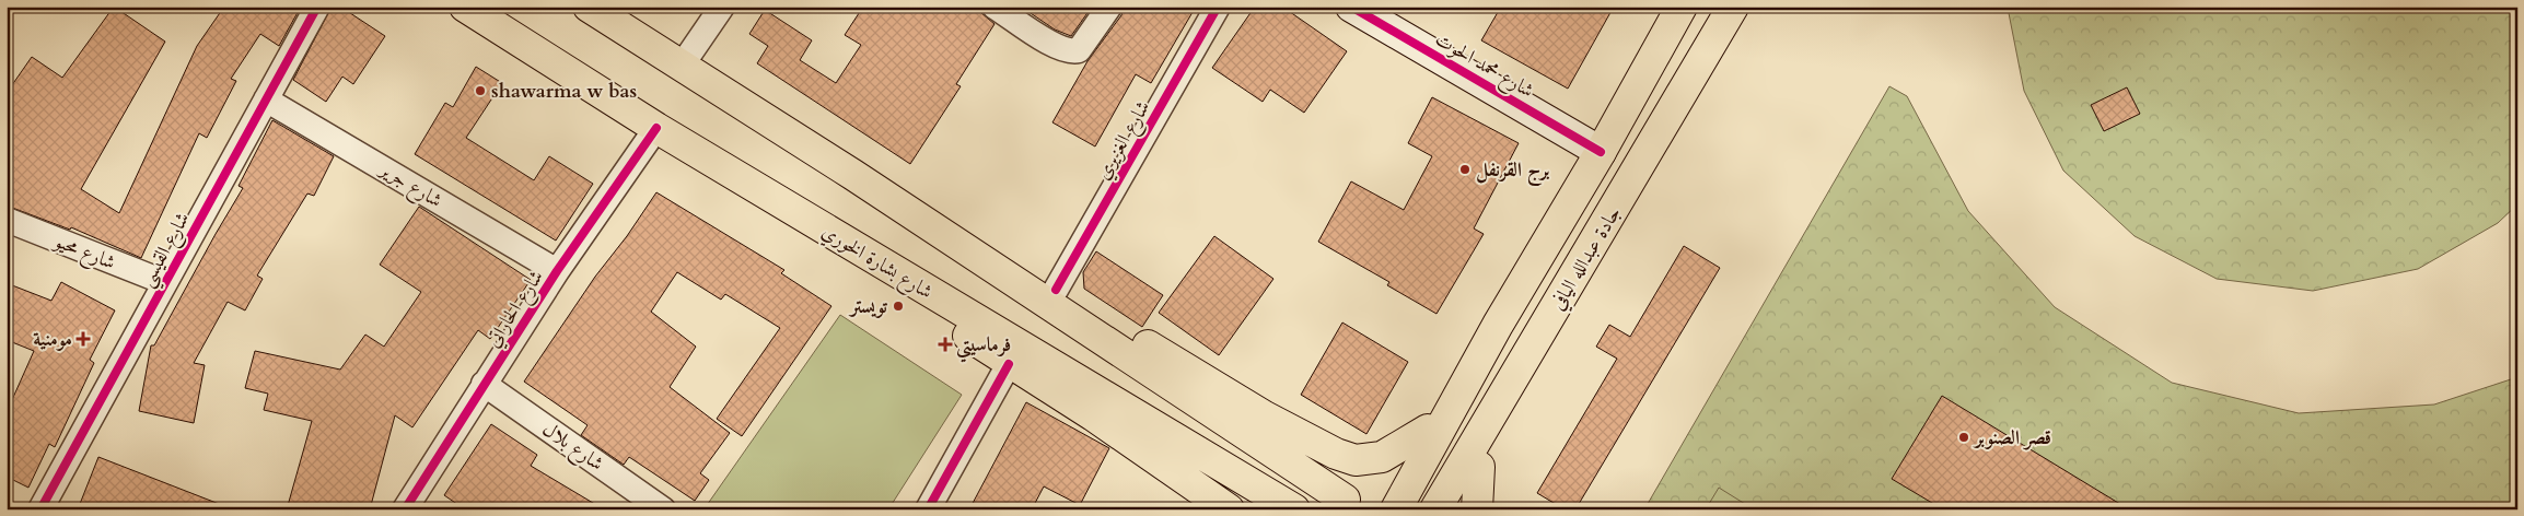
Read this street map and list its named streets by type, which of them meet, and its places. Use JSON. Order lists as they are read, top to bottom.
{
  "streets": {
    "main road": ["جادة عبدالله اليافي", "شارع بشارة الخوري"],
    "street": [
      "شارع محمد الحوت",
      "شارع الغزيري",
      "شارع جرير",
      "شارع القيسي",
      "شارع محيو",
      "شارع الحاراتي",
      "شارع بلال"
    ]
  },
  "crossings": [
    ["شارع جرير", "شارع القيسي"],
    ["شارع جرير", "شارع الحاراتي"],
    ["شارع القيسي", "شارع محيو"],
    ["شارع بشارة الخوري", "شارع الحاراتي"],
    ["شارع الحاراتي", "شارع بلال"]
  ],
  "places": {
    "other": [
      "shawarma w bas",
      "برج القرنفل",
      "تويستر",
      "قصر الصنوبر"
    ],
    "health": ["مومنية", "فرماسيتي"]
  }
}
